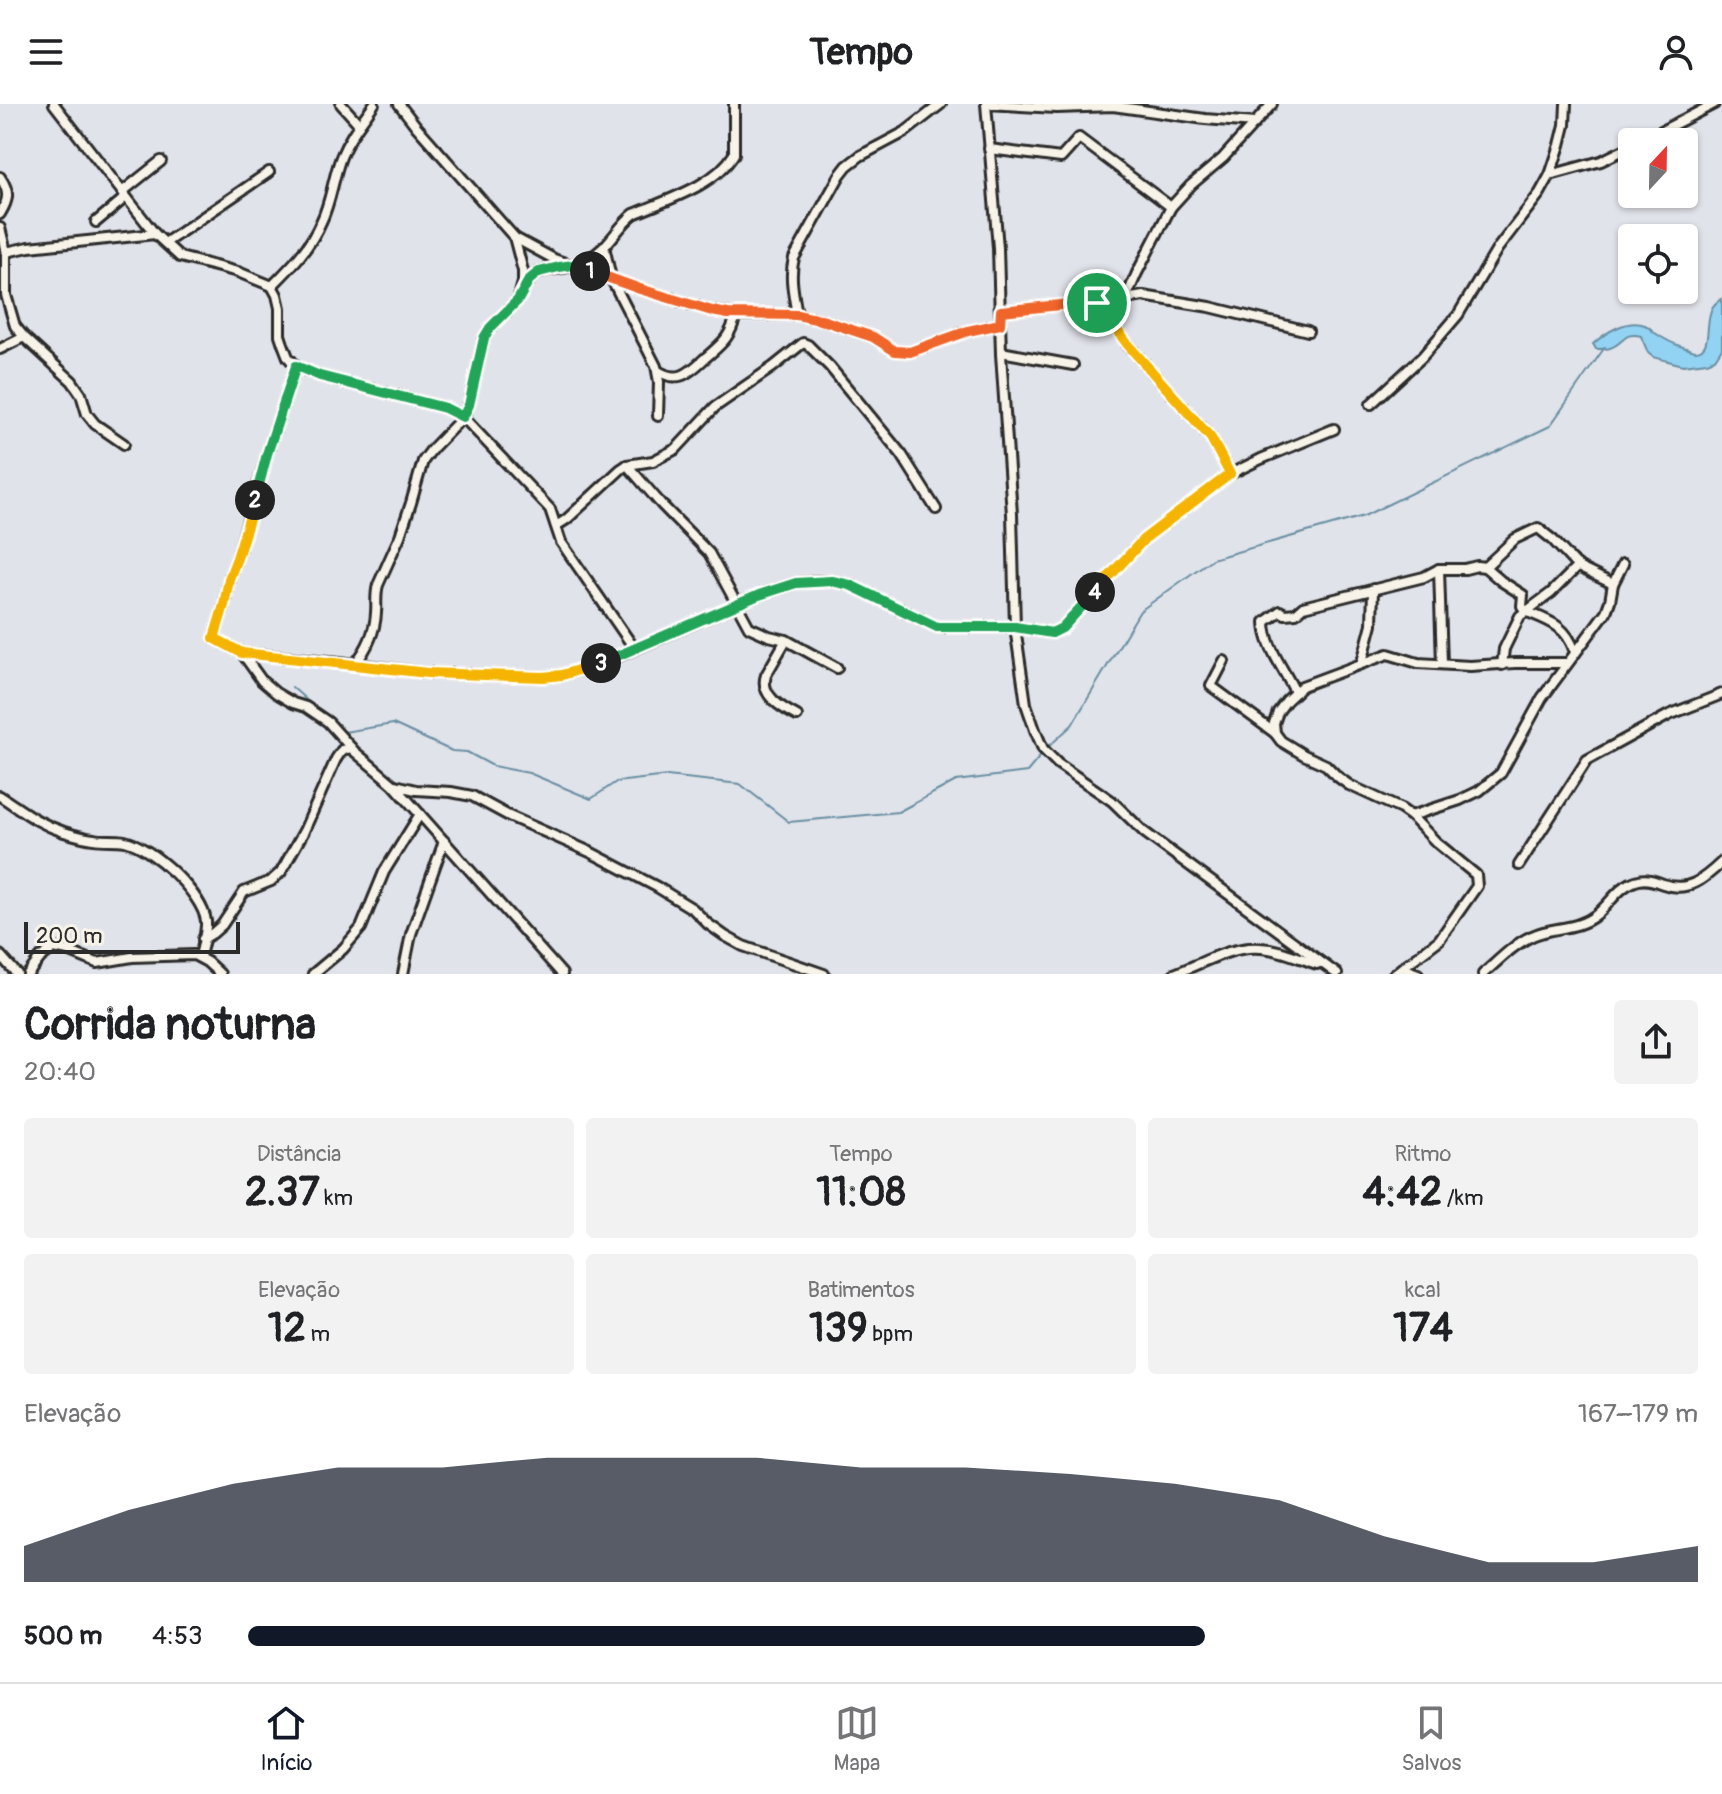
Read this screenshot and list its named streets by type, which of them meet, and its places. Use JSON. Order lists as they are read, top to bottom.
{
  "scale_bar": "200 m",
  "north": "top",
  "page": {
    "header": "Tempo",
    "pins": [
      "1",
      "2",
      "4",
      "3"
    ],
    "scale": "200 m",
    "heading": ["Corrida noturna", "20:40"],
    "stats": [
      ["Distância", "2.37 km"],
      ["Tempo", "11:08"],
      ["Ritmo", "4:42 /km"],
      ["Elevação", "12 m"],
      ["Batimentos", "139 bpm"],
      ["kcal", "174"]
    ],
    "chart": ["Elevação", "167–179 m"],
    "list": [
      {
        "name": "500 m",
        "note": "4:53"
      }
    ],
    "tabs": ["Início", "Mapa", "Salvos"]
  }
}
